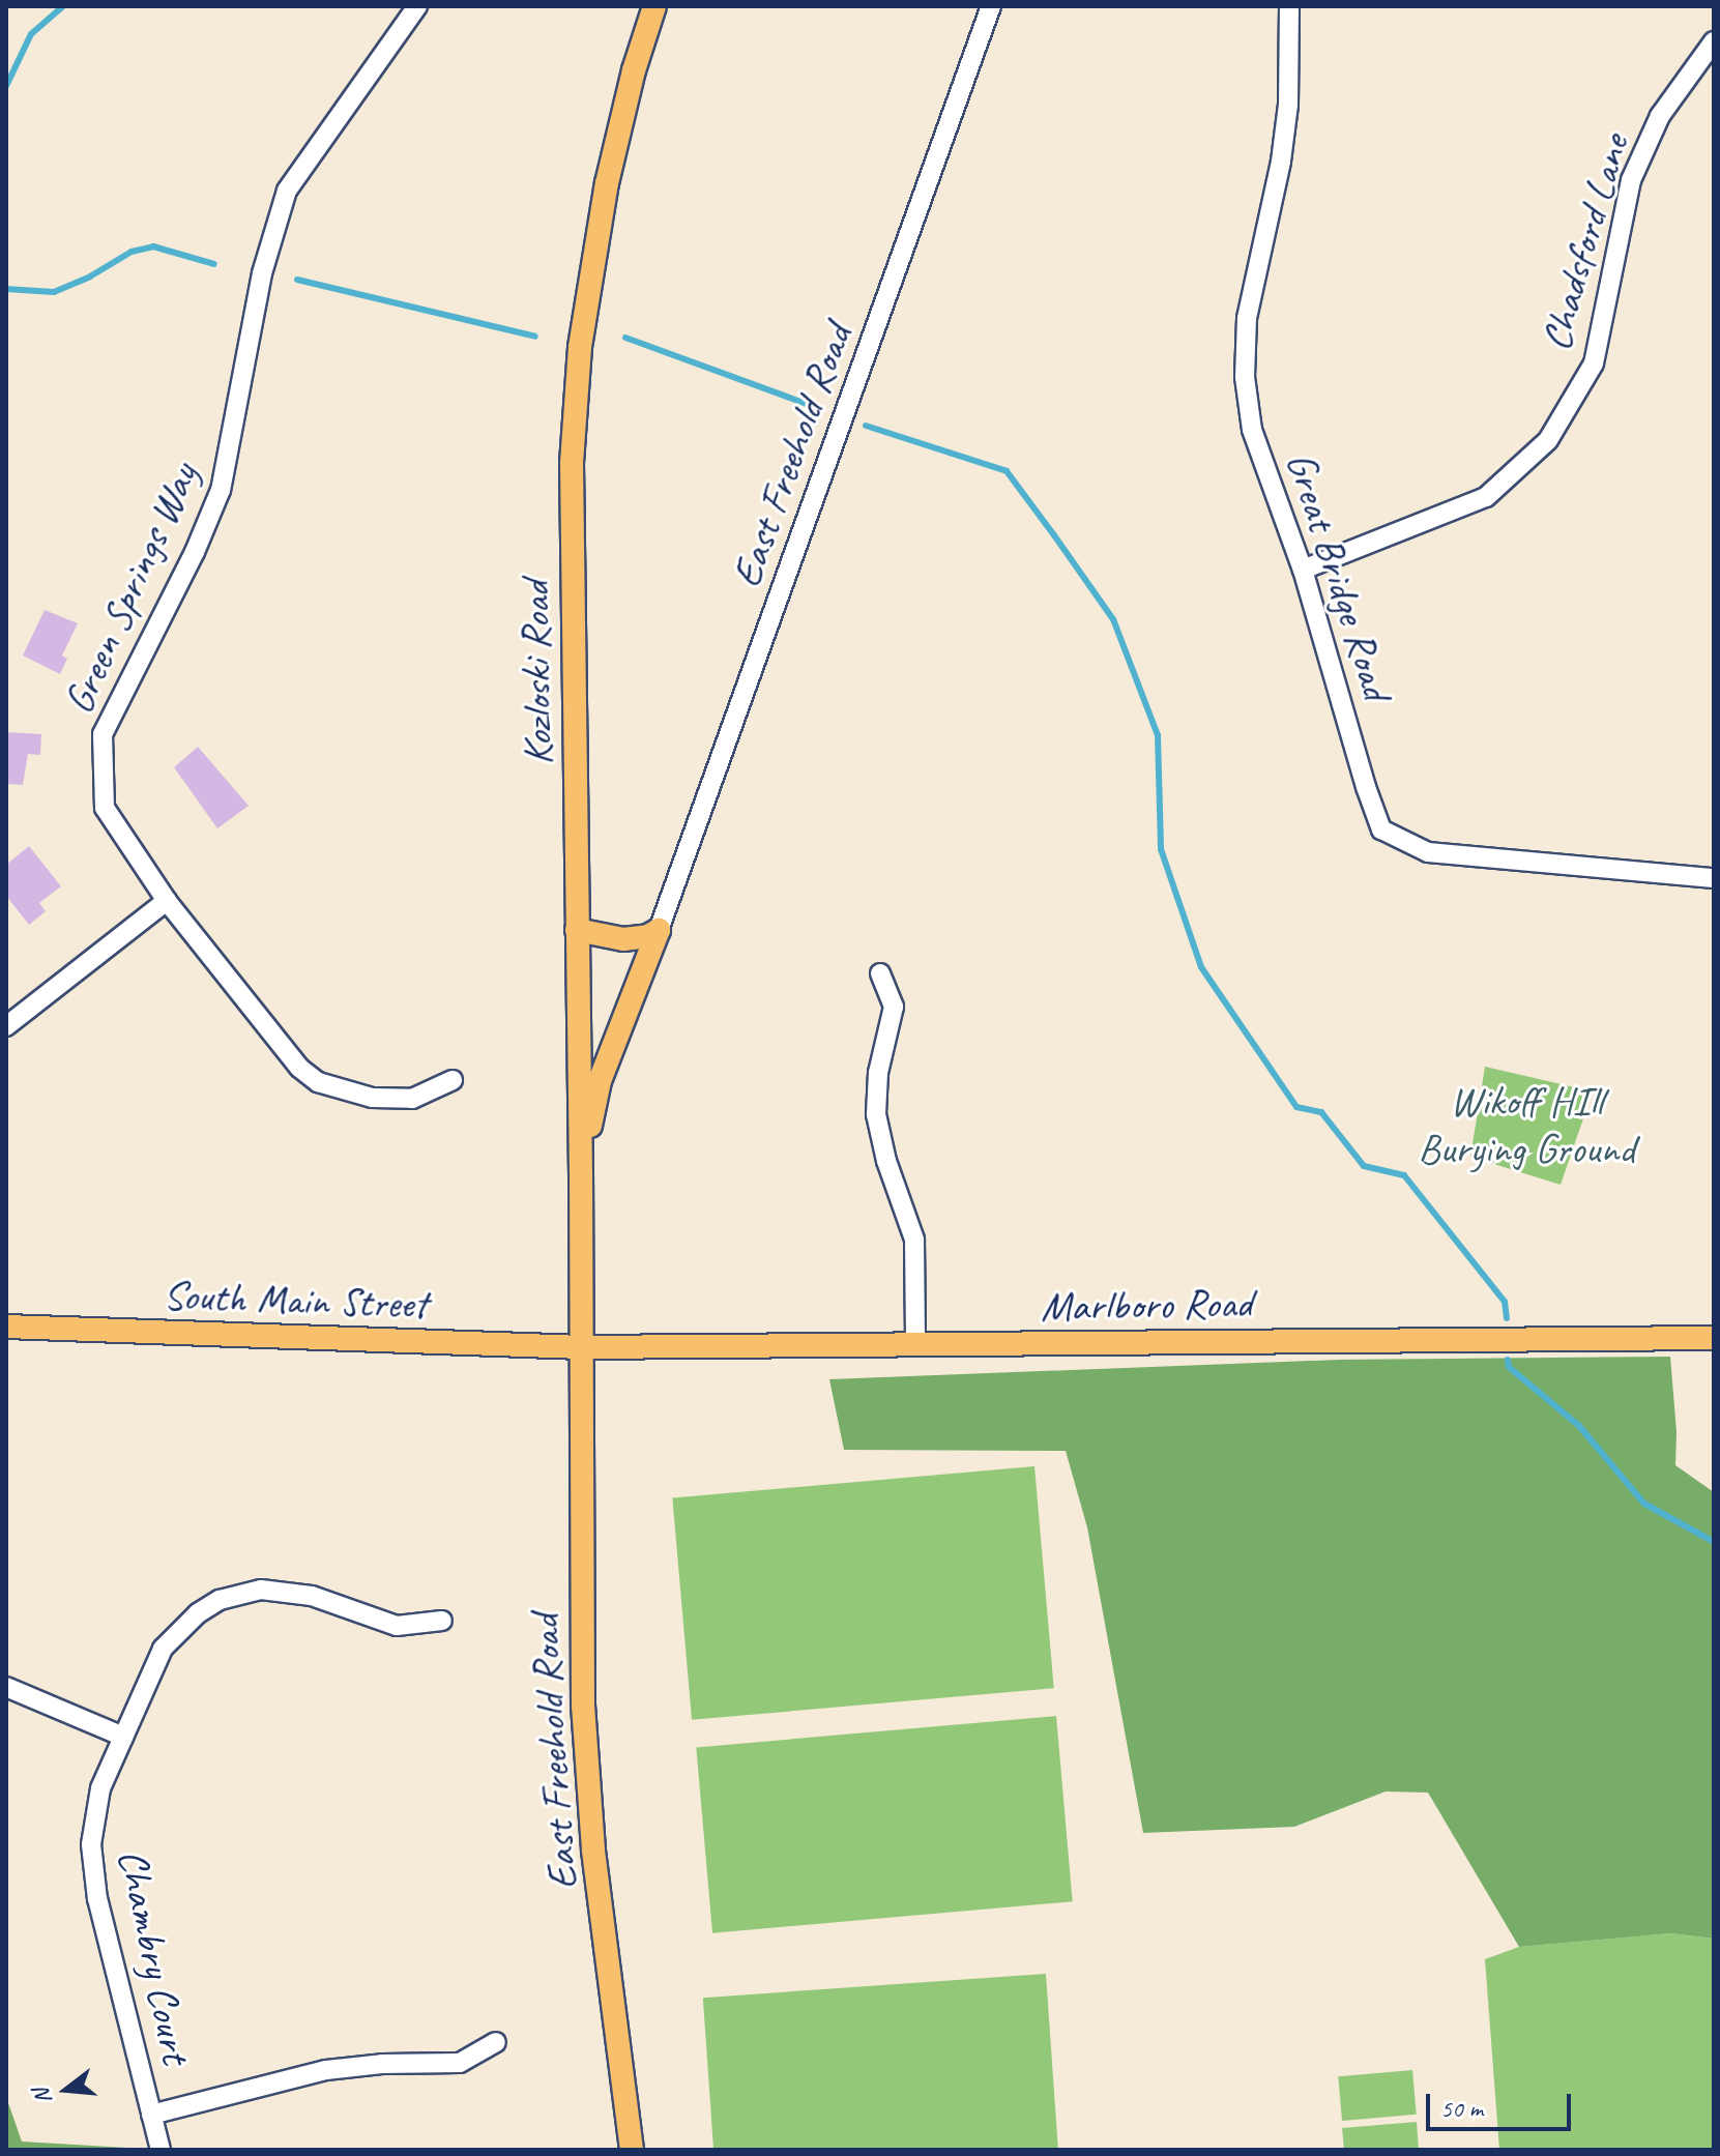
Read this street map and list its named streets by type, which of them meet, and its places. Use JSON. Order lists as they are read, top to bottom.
{
  "streets": {
    "main road": [
      "East Freehold Road",
      "Kozloski Road",
      "South Main Street",
      "Marlboro Road"
    ],
    "street": [
      "Chadsford Lane",
      "Great Bridge Road",
      "Green Springs Way",
      "Chambry Court"
    ]
  },
  "crossings": [
    ["Chadsford Lane", "Great Bridge Road"],
    ["East Freehold Road", "Kozloski Road"],
    ["East Freehold Road", "South Main Street"],
    ["East Freehold Road", "Marlboro Road"],
    ["Kozloski Road", "South Main Street"],
    ["Kozloski Road", "Marlboro Road"],
    ["South Main Street", "Marlboro Road"]
  ],
  "parks": ["Wikoff HIll Burying Ground"],
  "scale_bar": "50 m",
  "north": "left"
}
